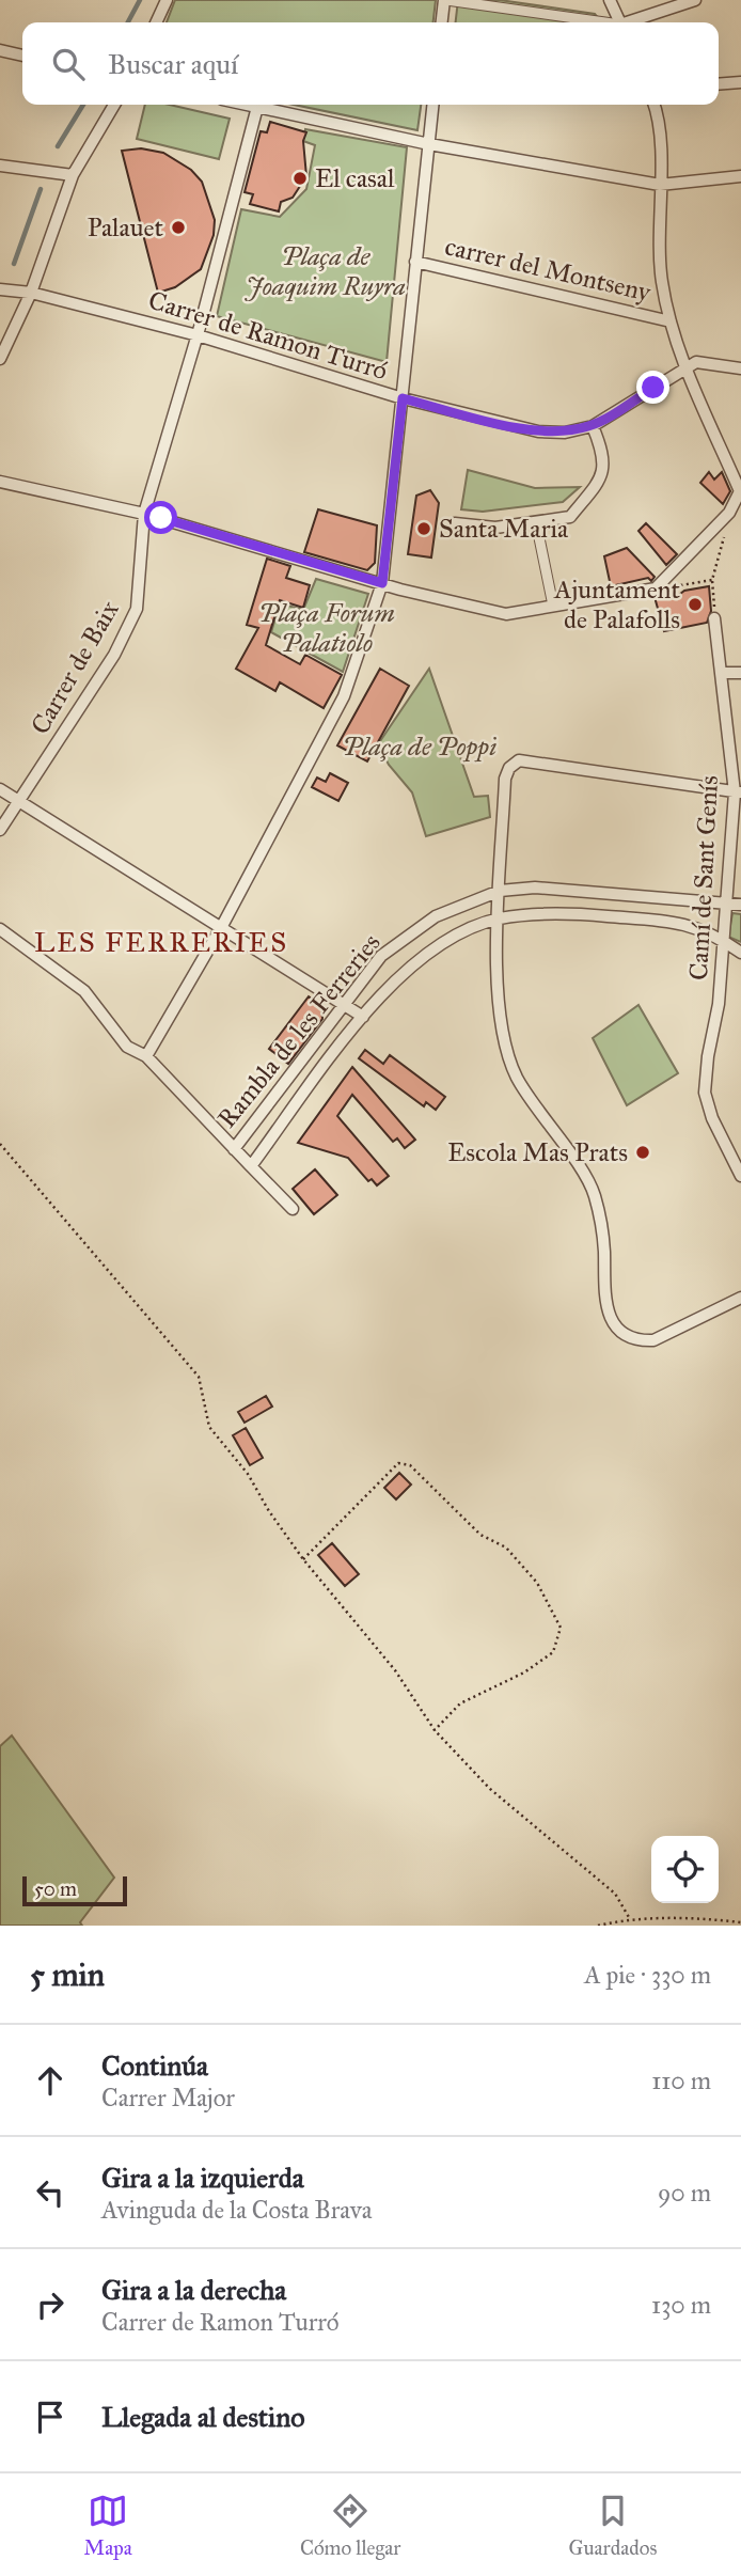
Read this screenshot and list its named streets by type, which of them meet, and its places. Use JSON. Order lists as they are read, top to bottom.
{
  "streets": {
    "street": [
      "carrer del Montseny",
      "Carrer de Ramon Turró",
      "Carrer de Baix",
      "Camí de Sant Genís",
      "Rambla de les Ferreries"
    ]
  },
  "crossings": [
    ["Carrer de Ramon Turró", "Carrer de Baix"],
    ["Camí de Sant Genís", "Rambla de les Ferreries"]
  ],
  "districts": ["LES FERRERIES"],
  "parks": ["Plaça de Joaquim Ruyra", "Plaça Forum Palatiolo", "Plaça de Poppi"],
  "places": [
    "El casal",
    "Palauet",
    "Santa Maria",
    "Ajuntament de Palafolls",
    "Escola Mas Prats"
  ],
  "scale_bar": "50 m",
  "page": {
    "search": "Buscar aquí",
    "scale": "50 m",
    "heading": ["5 min", "A pie · 330 m"],
    "list": [
      ["Continúa", "Carrer Major", "110 m"],
      ["Gira a la izquierda", "Avinguda de la Costa Brava", "90 m"],
      ["Gira a la derecha", "Carrer de Ramon Turró", "130 m"],
      "Llegada al destino"
    ],
    "nav": ["Mapa", "Cómo llegar", "Guardados"]
  }
}
